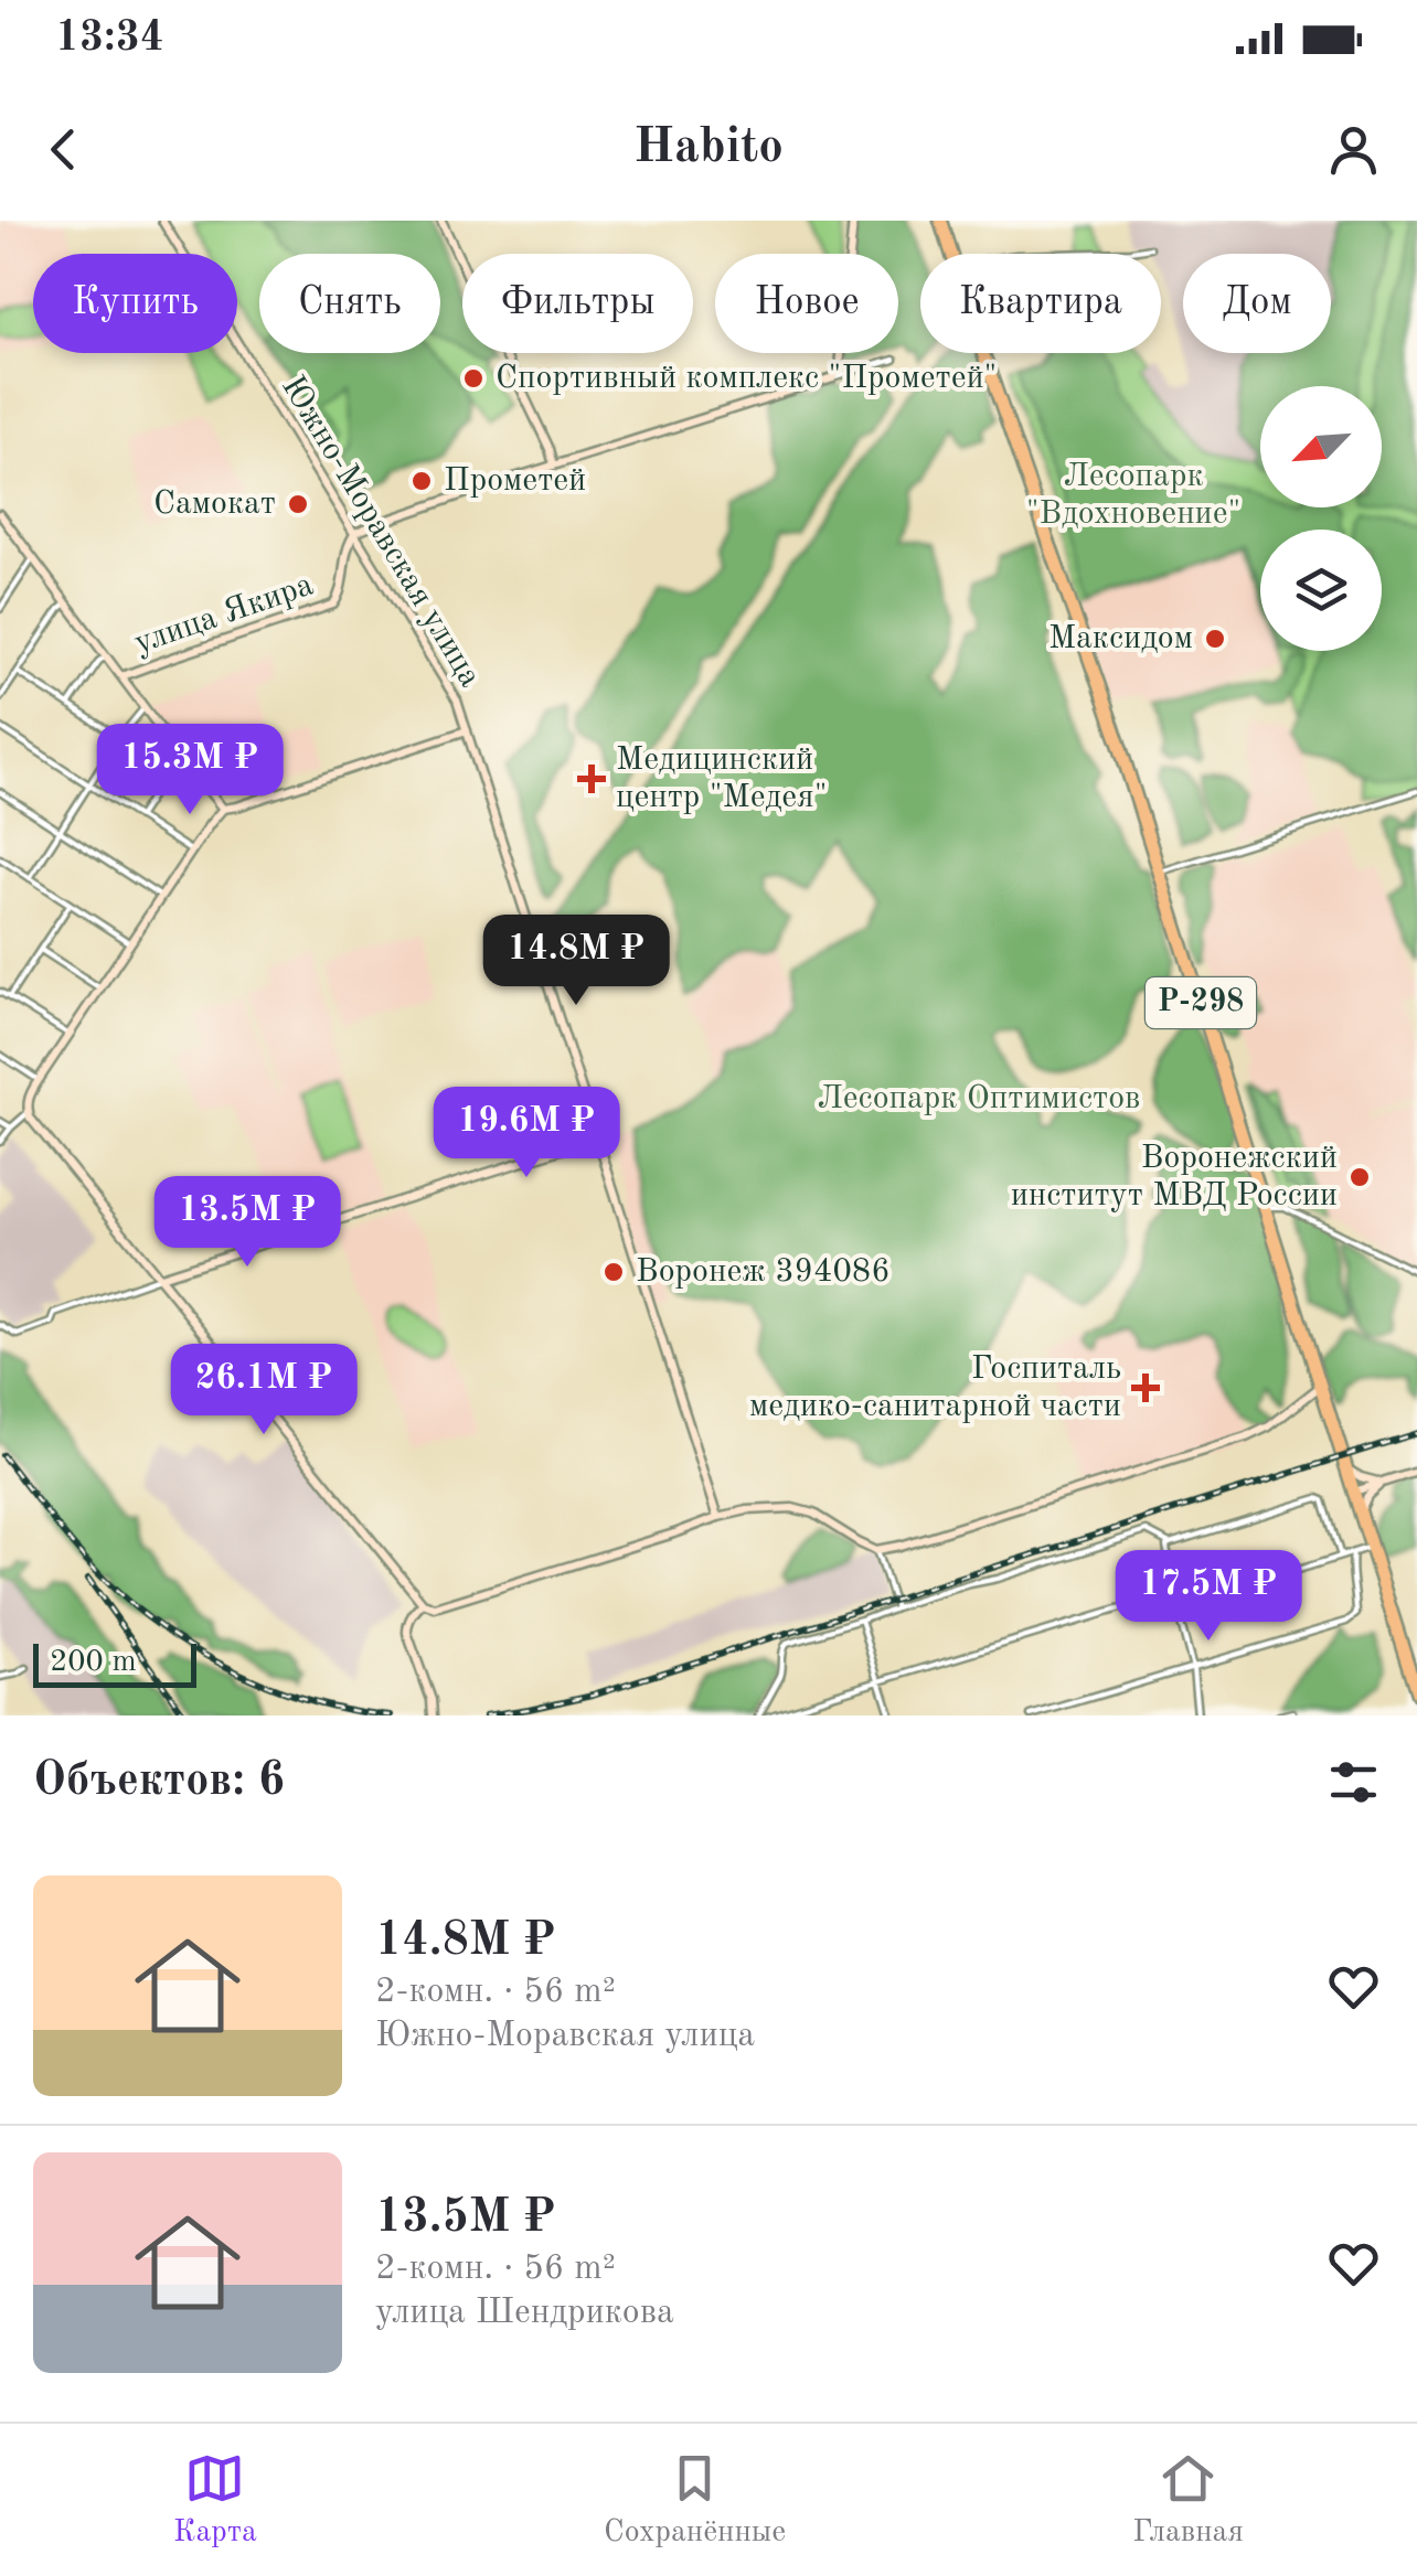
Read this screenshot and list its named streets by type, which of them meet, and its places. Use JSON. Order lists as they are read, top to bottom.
{
  "streets": {
    "highway": ["Р-298"],
    "street": ["Южно-Моравская улица", "улица Якира"]
  },
  "crossings": [
    ["Южно-Моравская улица", "улица Якира"]
  ],
  "parks": ["Лесопарк \"Вдохновение\"", "Лесопарк Оптимистов"],
  "places": {
    "other": [
      "Спортивный комплекс \"Прометей\"",
      "Прометей",
      "Самокат",
      "Максидом",
      "Воронежский институт МВД России",
      "Воронеж 394086"
    ],
    "health": ["Медицинский центр \"Медея\"", "Госпиталь медико-санитарной части"]
  },
  "scale_bar": "200 m",
  "north": "bottom left",
  "page": {
    "status": "13:34",
    "header": "Habito",
    "chip": [
      "Купить",
      "Снять",
      "Фильтры",
      "Новое",
      "Квартира",
      "Дом"
    ],
    "price": [
      "15.3M ₽",
      "14.8M ₽",
      "19.6M ₽",
      "13.5M ₽",
      "26.1M ₽",
      "17.5M ₽"
    ],
    "scale": "200 m",
    "heading": "Объектов: 6",
    "list": [
      {
        "name": "14.8M ₽",
        "note": "2-комн. · 56 m² · Южно-Моравская улица"
      },
      {
        "name": "13.5M ₽",
        "note": "2-комн. · 56 m² · улица Шендрикова"
      }
    ],
    "tabs": ["Карта", "Сохранённые", "Главная"]
  }
}
